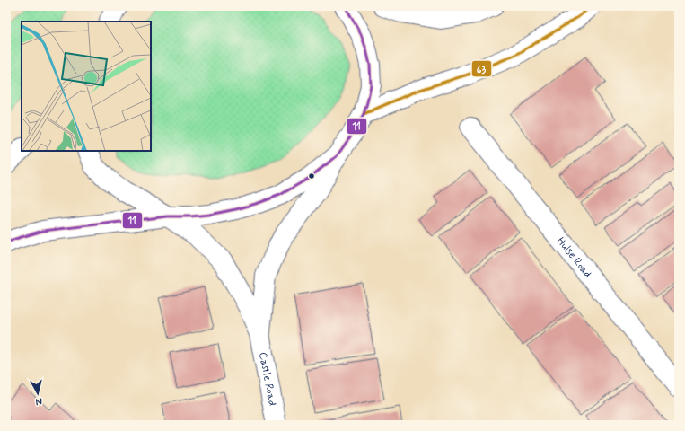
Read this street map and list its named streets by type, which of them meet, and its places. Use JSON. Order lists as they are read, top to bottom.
{
  "streets": {
    "main road": ["Hulse Road", "Castle Road"]
  },
  "lines": ["transit line 63", "transit line 11"],
  "north": "bottom"
}
